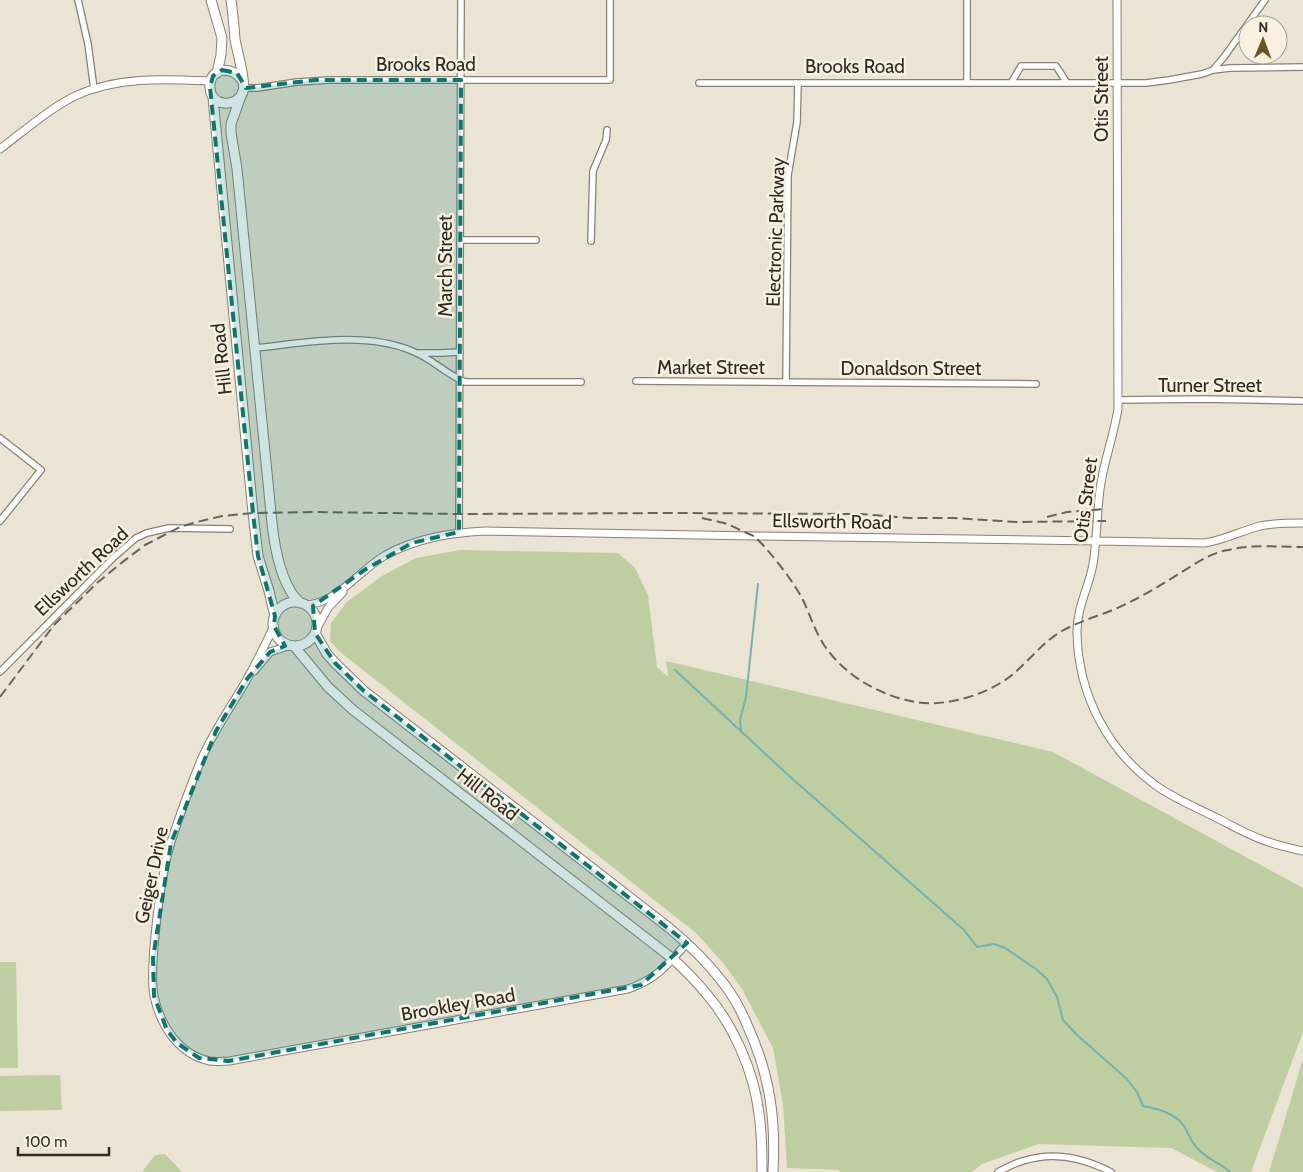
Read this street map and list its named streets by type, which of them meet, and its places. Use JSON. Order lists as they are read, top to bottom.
{
  "streets": {
    "main road": ["Hill Road"],
    "street": [
      "Brooks Road",
      "Otis Street",
      "Electronic Parkway",
      "March Street",
      "Market Street",
      "Donaldson Street",
      "Turner Street",
      "Ellsworth Road",
      "Geiger Drive",
      "Brookley Road"
    ]
  },
  "crossings": [
    ["Brooks Road", "Otis Street"],
    ["Brooks Road", "Electronic Parkway"],
    ["Brooks Road", "March Street"],
    ["Brooks Road", "Hill Road"],
    ["Otis Street", "Turner Street"],
    ["Otis Street", "Ellsworth Road"],
    ["Electronic Parkway", "Market Street"],
    ["Electronic Parkway", "Donaldson Street"],
    ["March Street", "Ellsworth Road"],
    ["Hill Road", "Ellsworth Road"],
    ["Hill Road", "Geiger Drive"],
    ["Hill Road", "Brookley Road"],
    ["Market Street", "Donaldson Street"],
    ["Ellsworth Road", "Geiger Drive"],
    ["Geiger Drive", "Brookley Road"]
  ],
  "scale_bar": "100 m",
  "north": "top"
}
